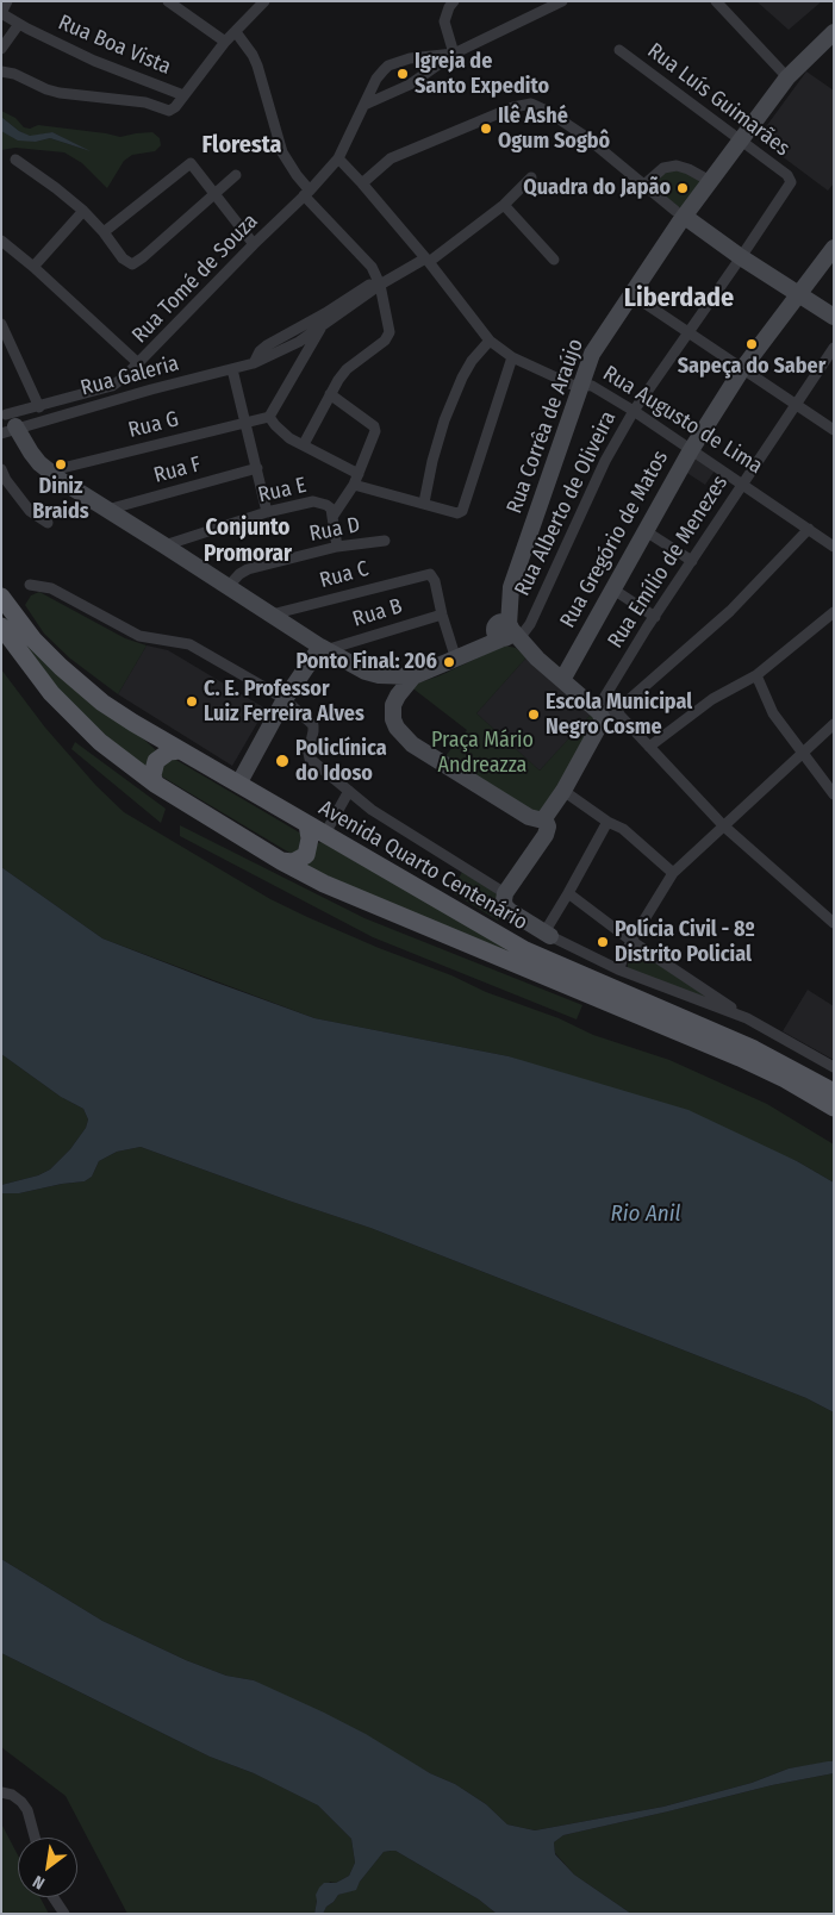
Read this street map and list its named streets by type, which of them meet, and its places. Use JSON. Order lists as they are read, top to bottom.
{
  "streets": {
    "main road": ["Avenida Quarto Centenário"],
    "street": [
      "Rua Boa Vista",
      "Rua Luís Guimarães",
      "Rua Tomé de Souza",
      "Rua Galeria",
      "Rua Augusto de Lima",
      "Rua G",
      "Rua Corrêa de Araújo",
      "Rua F",
      "Rua E",
      "Rua Alberto de Oliveira",
      "Rua D",
      "Rua Gregório de Matos",
      "Rua Emílio de Menezes",
      "Rua C",
      "Rua B"
    ]
  },
  "crossings": [
    ["Rua Luís Guimarães", "Rua Corrêa de Araújo"],
    ["Rua Luís Guimarães", "Rua Alberto de Oliveira"],
    ["Rua Tomé de Souza", "Rua Galeria"],
    ["Rua Tomé de Souza", "Rua Augusto de Lima"],
    ["Rua Galeria", "Rua Augusto de Lima"],
    ["Rua Augusto de Lima", "Rua Corrêa de Araújo"],
    ["Rua Augusto de Lima", "Rua Alberto de Oliveira"],
    ["Rua Augusto de Lima", "Rua Gregório de Matos"],
    ["Rua Augusto de Lima", "Rua Emílio de Menezes"],
    ["Rua Corrêa de Araújo", "Rua Alberto de Oliveira"],
    ["Rua C", "Rua B"]
  ],
  "districts": ["Floresta", "Liberdade", "Conjunto Promorar"],
  "water": ["Rio Anil"],
  "parks": ["Praça Mário Andreazza"],
  "places": [
    "Igreja de Santo Expedito",
    "Ilê Ashé Ogum Sogbô",
    "Quadra do Japão",
    "Sapeça do Saber",
    "Diniz Braids",
    "Ponto Final: 206",
    "C. E. Professor Luiz Ferreira Alves",
    "Escola Municipal Negro Cosme",
    "Policlínica do Idoso",
    "Polícia Civil - 8º Distrito Policial"
  ],
  "north": "bottom left"
}
